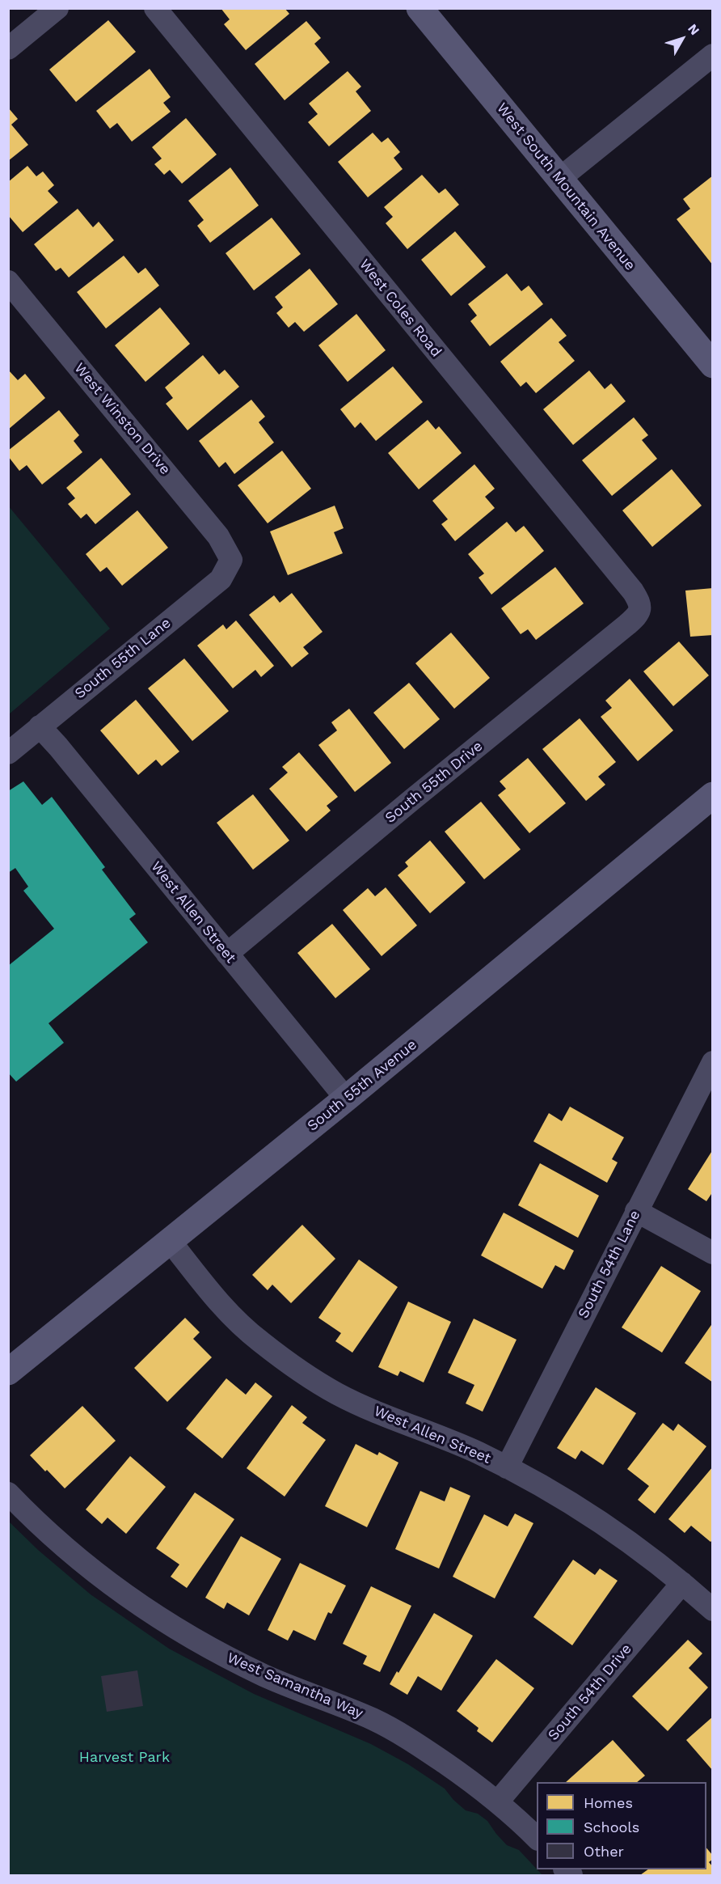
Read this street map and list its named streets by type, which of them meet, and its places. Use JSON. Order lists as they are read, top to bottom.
{
  "streets": {
    "street": [
      "West South Mountain Avenue",
      "West Coles Road",
      "West Winston Drive",
      "South 55th Lane",
      "South 55th Drive",
      "West Allen Street",
      "South 55th Avenue",
      "South 54th Lane",
      "West Samantha Way",
      "South 54th Drive"
    ]
  },
  "crossings": [
    ["West Coles Road", "South 55th Drive"],
    ["West Winston Drive", "South 55th Lane"],
    ["South 55th Lane", "West Allen Street"],
    ["South 55th Drive", "West Allen Street"],
    ["West Allen Street", "South 55th Avenue"],
    ["West Allen Street", "South 54th Lane"],
    ["West Allen Street", "South 54th Drive"],
    ["West Samantha Way", "South 54th Drive"]
  ],
  "parks": ["Harvest Park"],
  "legend": ["Homes", "Schools", "Other"],
  "north": "top right"
}
